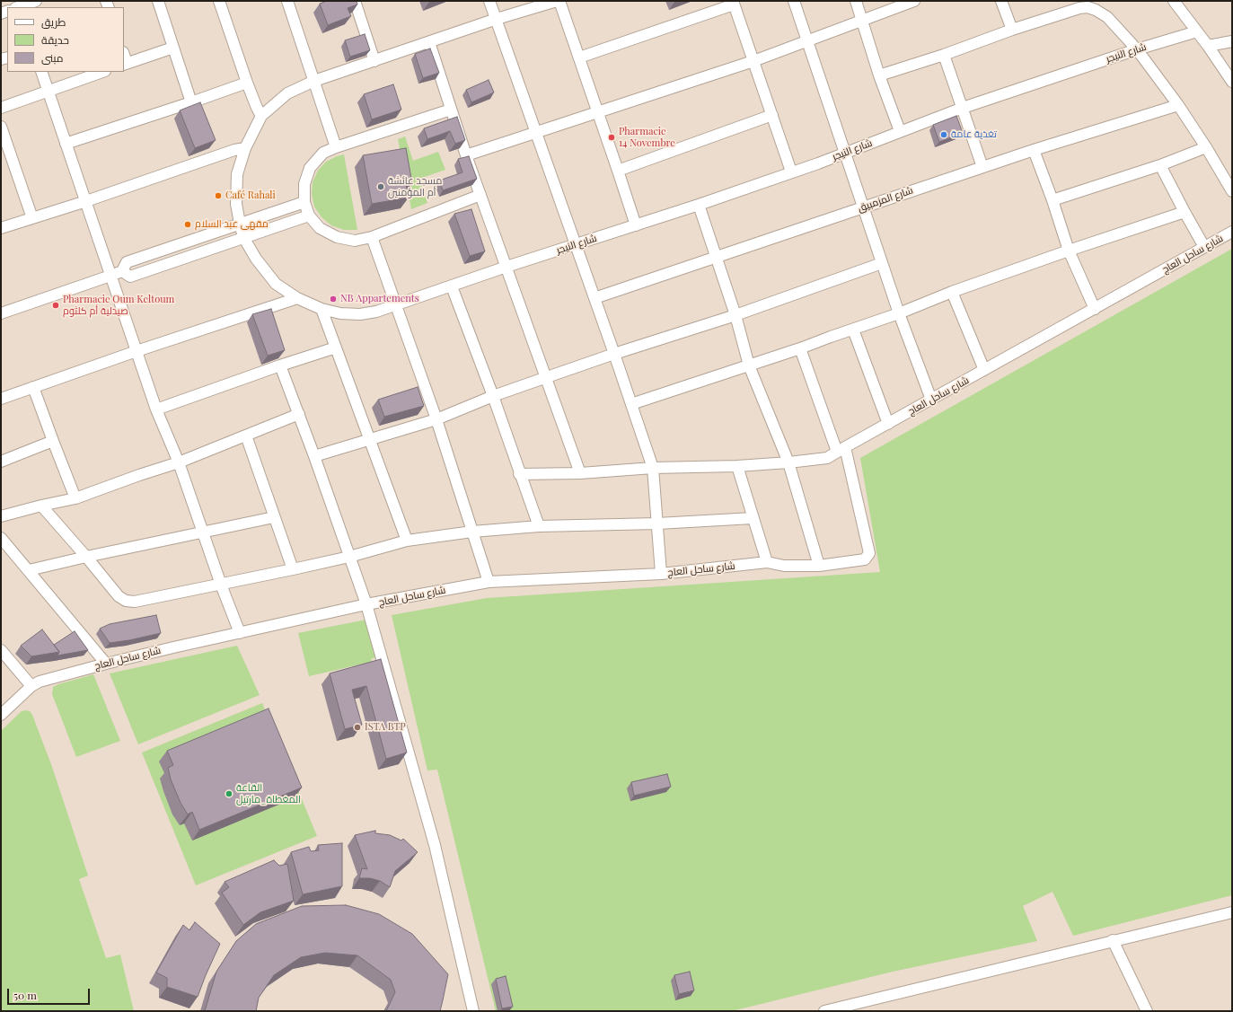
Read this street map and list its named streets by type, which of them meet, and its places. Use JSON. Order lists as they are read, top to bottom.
{
  "streets": {
    "street": ["شارع النيجر", "شارع المزمبيق", "شارع ساحل العاج"]
  },
  "places": [
    "تغذية عامة",
    "Pharmacie 14 Novembre",
    "مسجد عائشة أم المؤمنين",
    "Café Rahali",
    "مقهى عبد السلام",
    "NB Appartements",
    "Pharmacie Oum Keltoum صيدلية أم كلثوم",
    "ISTA BTP",
    "القاعة المغطاة_مارتيل"
  ],
  "legend": ["طريق", "حديقة", "مبنى"],
  "scale_bar": "50 m"
}
